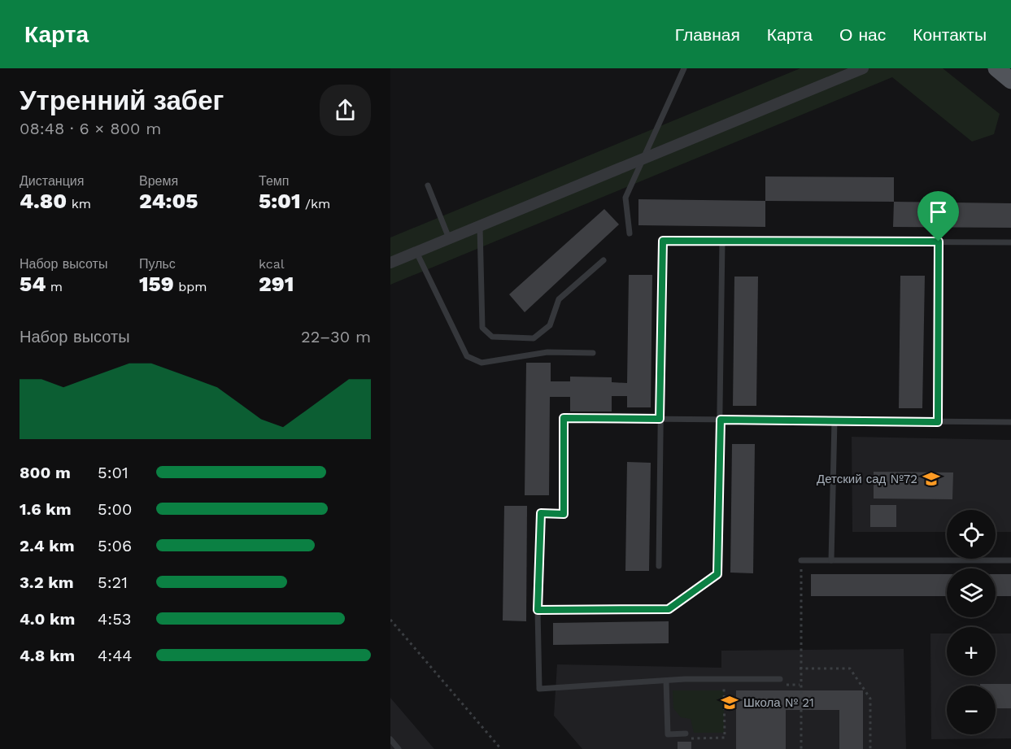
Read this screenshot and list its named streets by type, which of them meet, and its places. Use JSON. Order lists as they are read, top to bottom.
{
  "places": {
    "school or university": ["Детский сад №72", "Школа № 21"]
  },
  "page": {
    "header": "Карта",
    "nav": [
      "Главная",
      "Карта",
      "О нас",
      "Контакты"
    ],
    "heading": ["Утренний забег", "08:48 · 6 × 800 m"],
    "stats": [
      ["Дистанция", "4.80 km"],
      ["Время", "24:05"],
      ["Темп", "5:01 /km"],
      ["Набор высоты", "54 m"],
      ["Пульс", "159 bpm"],
      ["kcal", "291"]
    ],
    "chart": ["Набор высоты", "22–30 m"],
    "list": [
      {
        "name": "800 m",
        "note": "5:01"
      },
      {
        "name": "1.6 km",
        "note": "5:00"
      },
      {
        "name": "2.4 km",
        "note": "5:06"
      },
      {
        "name": "3.2 km",
        "note": "5:21"
      },
      {
        "name": "4.0 km",
        "note": "4:53"
      },
      {
        "name": "4.8 km",
        "note": "4:44"
      }
    ],
    "map_buttons": ["+", "−"]
  }
}
